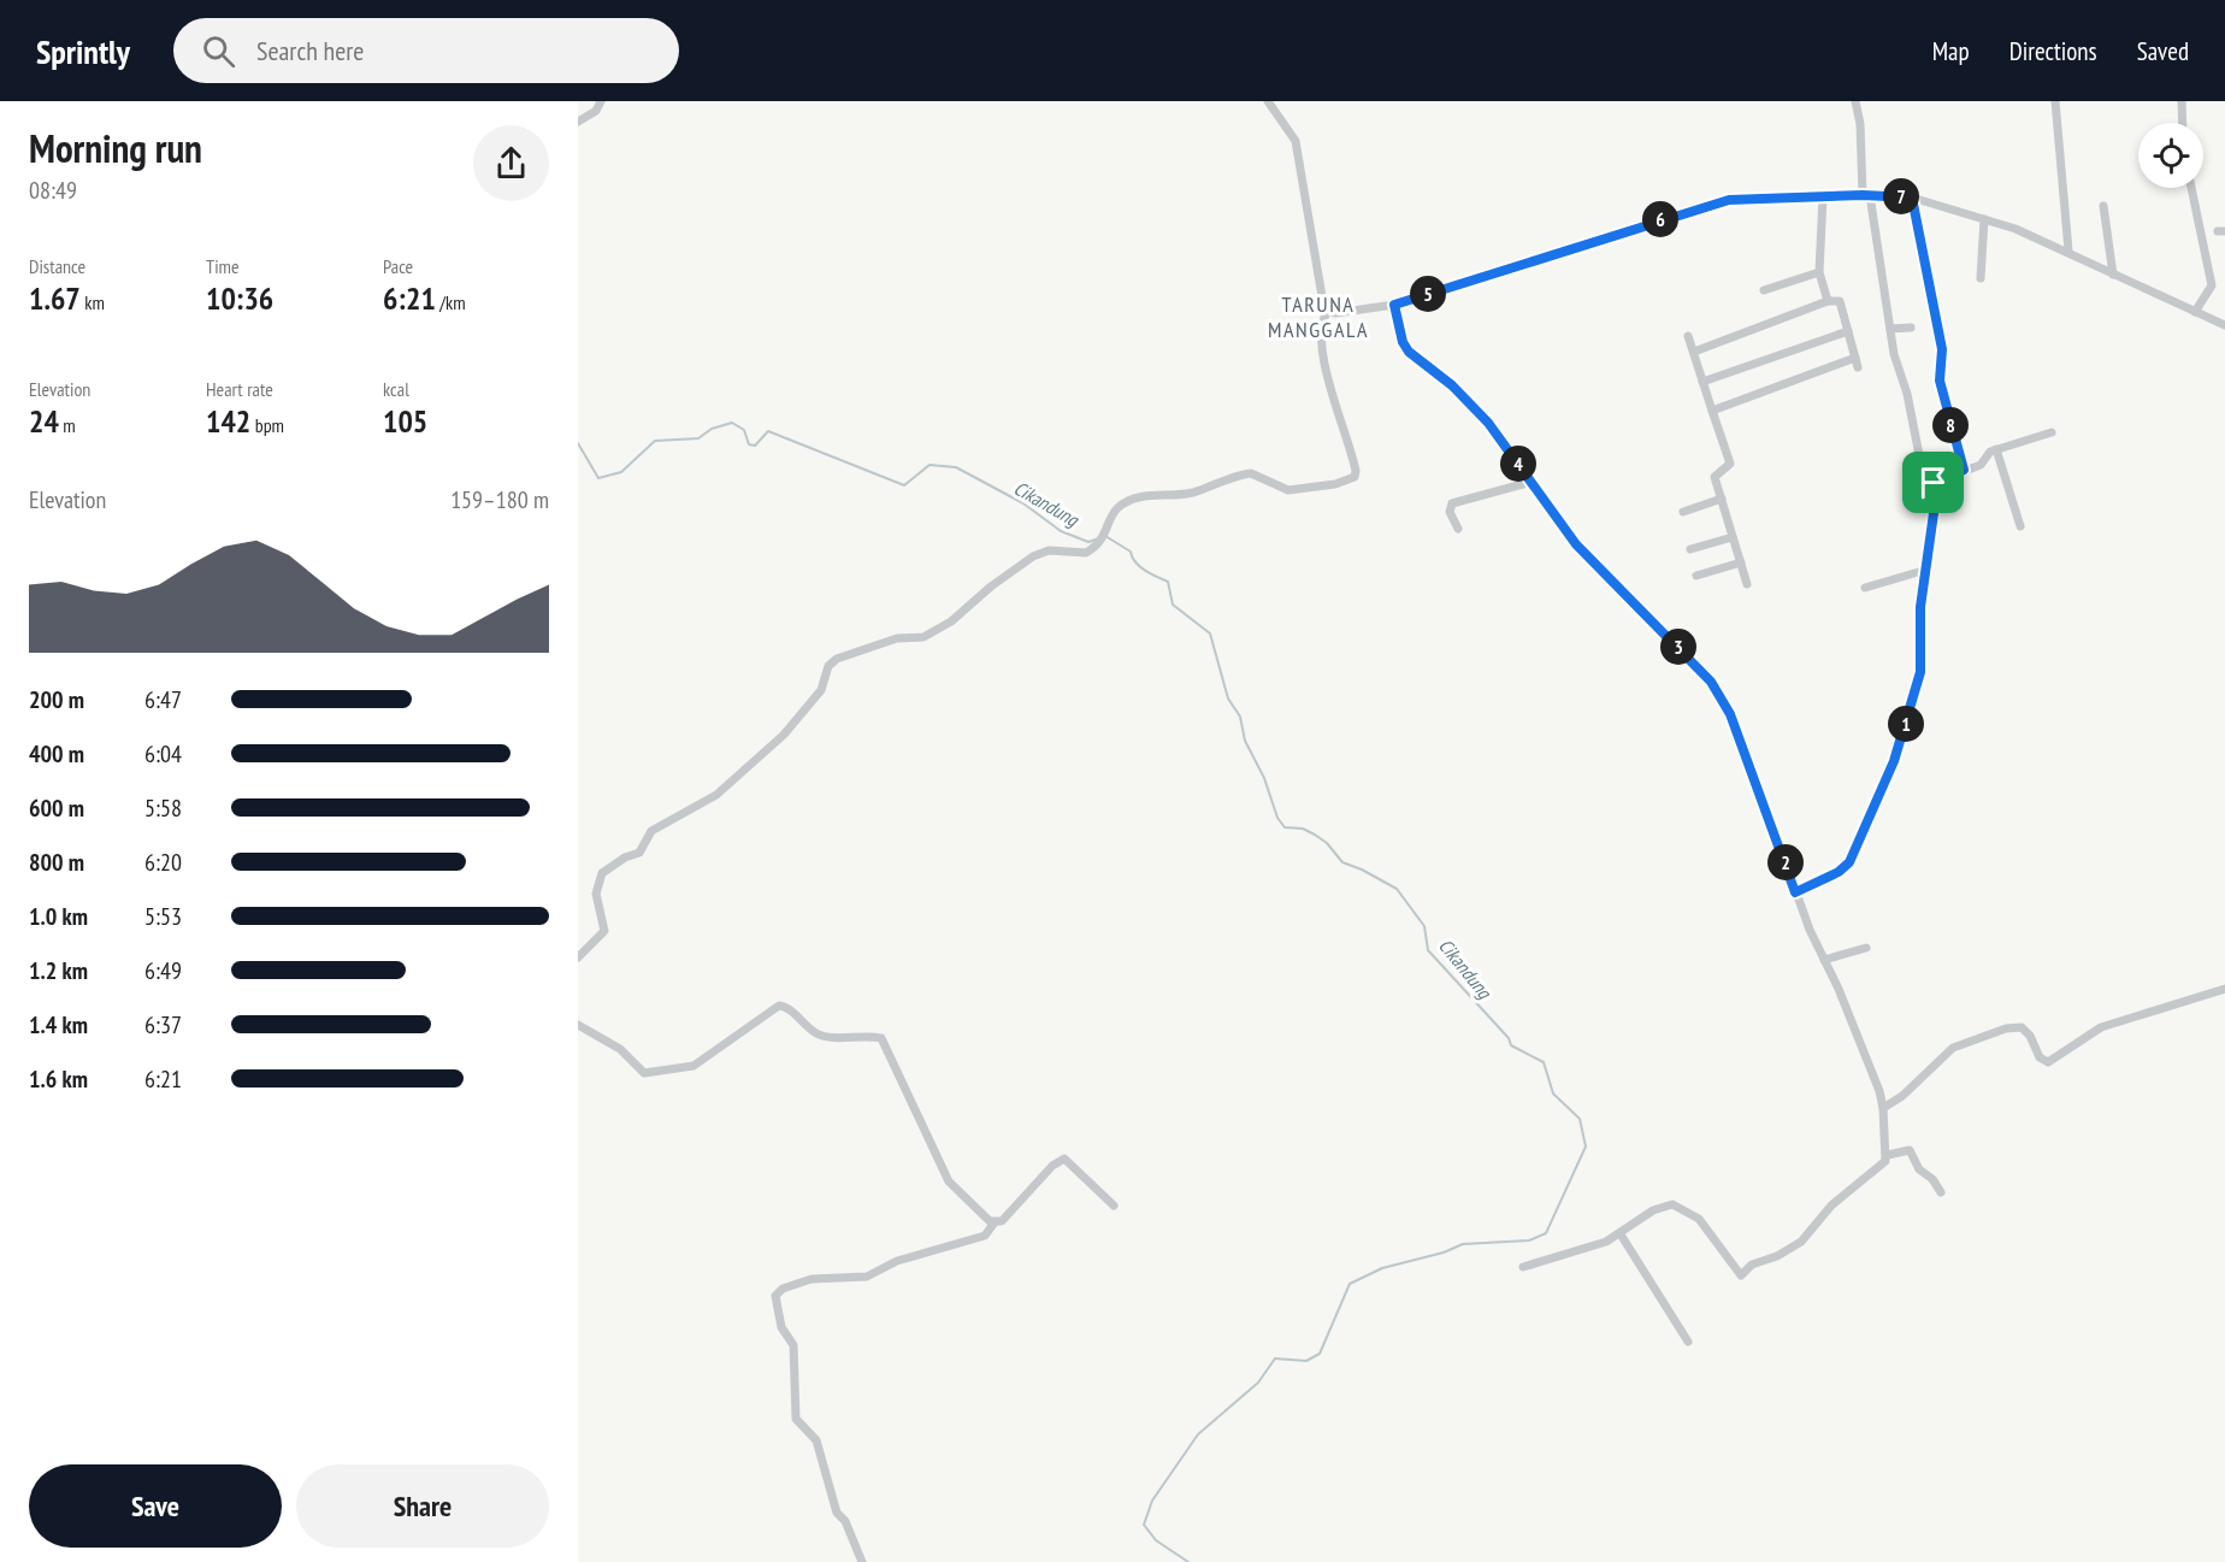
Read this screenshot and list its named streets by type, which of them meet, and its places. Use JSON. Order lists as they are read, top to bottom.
{
  "districts": ["TARUNA MANGGALA"],
  "water": ["Cikandung"],
  "page": {
    "header": "Sprintly",
    "search": "Search here",
    "nav": ["Map", "Directions", "Saved"],
    "heading": ["Morning run", "08:49"],
    "pins": [
      "7",
      "6",
      "5",
      "8",
      "4",
      "3",
      "1",
      "2"
    ],
    "stats": [
      ["Distance", "1.67 km"],
      ["Time", "10:36"],
      ["Pace", "6:21 /km"],
      ["Elevation", "24 m"],
      ["Heart rate", "142 bpm"],
      ["kcal", "105"]
    ],
    "chart": ["Elevation", "159–180 m"],
    "list": [
      {
        "name": "200 m",
        "note": "6:47"
      },
      {
        "name": "400 m",
        "note": "6:04"
      },
      {
        "name": "600 m",
        "note": "5:58"
      },
      {
        "name": "800 m",
        "note": "6:20"
      },
      {
        "name": "1.0 km",
        "note": "5:53"
      },
      {
        "name": "1.2 km",
        "note": "6:49"
      },
      {
        "name": "1.4 km",
        "note": "6:37"
      },
      {
        "name": "1.6 km",
        "note": "6:21"
      }
    ],
    "buttons": ["Save", "Share"]
  }
}
